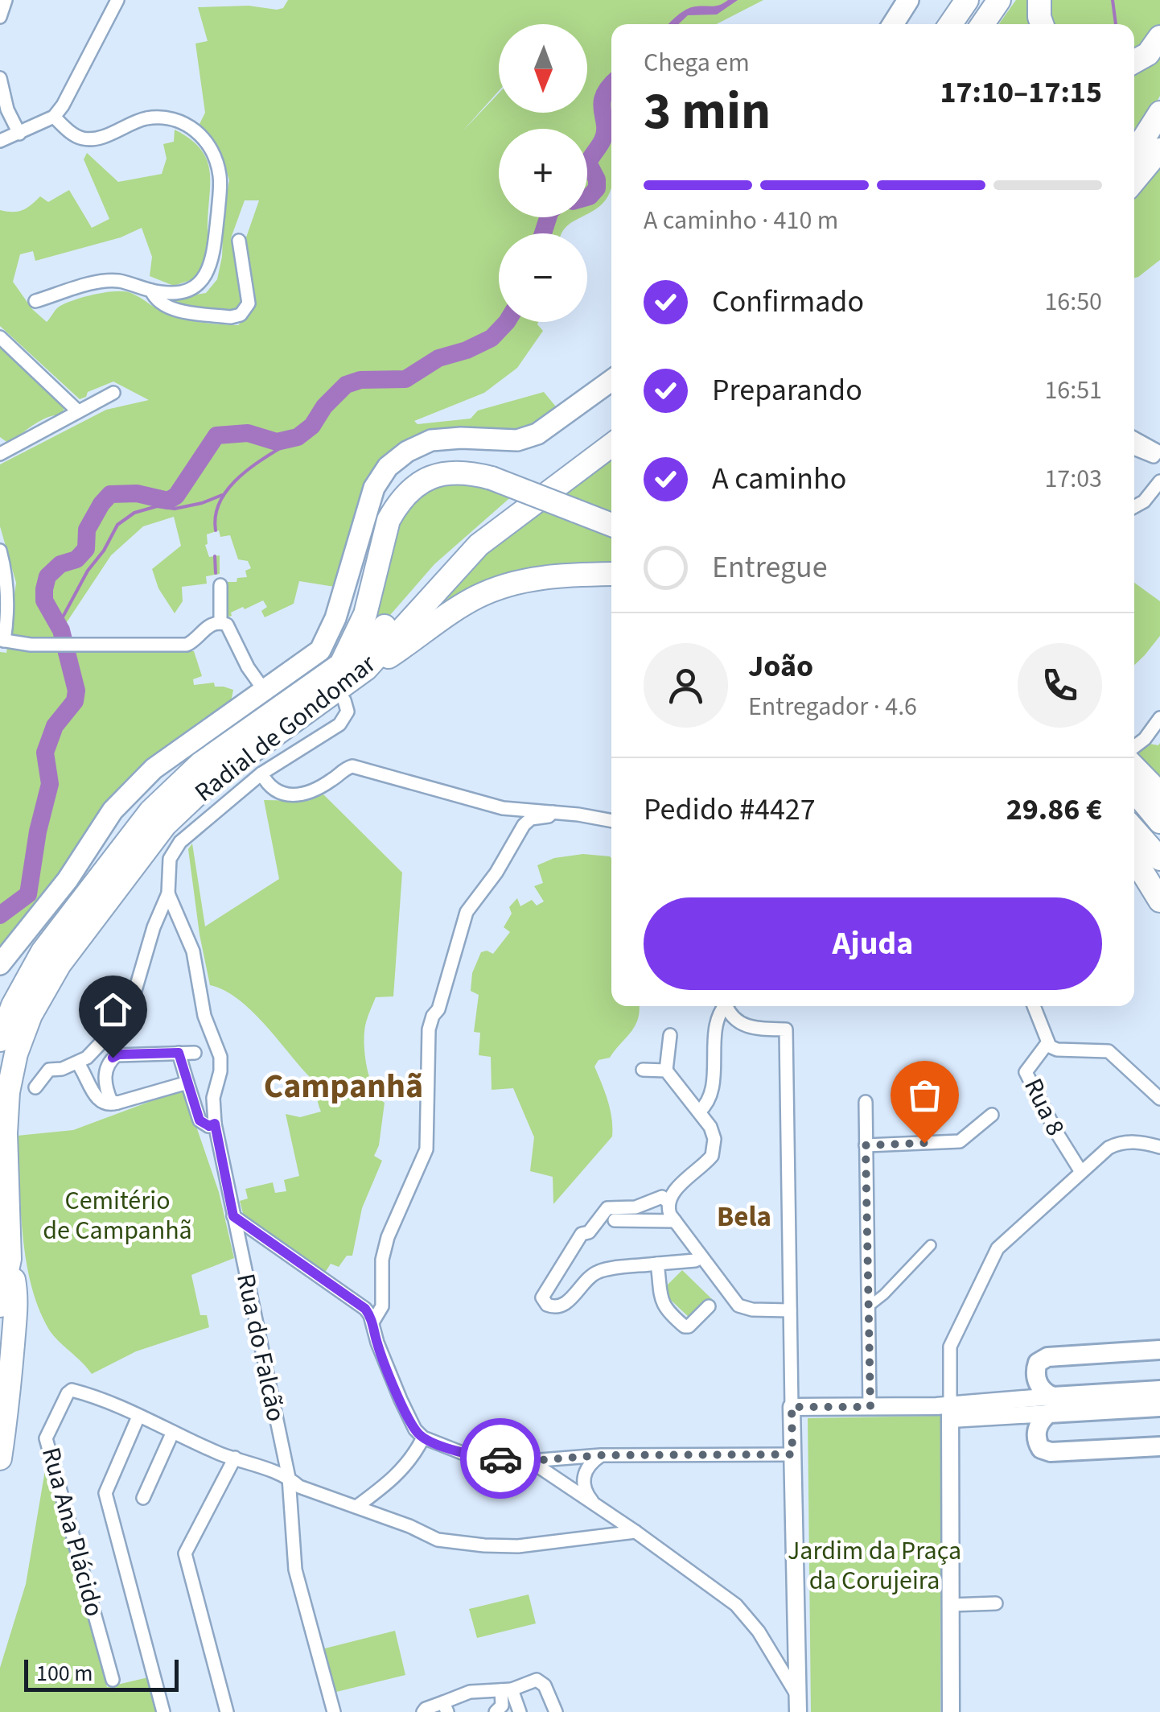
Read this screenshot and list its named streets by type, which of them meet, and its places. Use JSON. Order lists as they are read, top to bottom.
{
  "streets": {
    "highway": ["Radial de Gondomar"],
    "street": ["Rua 8", "Rua do Falcão", "Rua Ana Plácido"]
  },
  "districts": ["Campanhã", "Bela"],
  "parks": ["Cemitério de Campanhã", "Jardim da Praça da Corujeira"],
  "scale_bar": "100 m",
  "north": "bottom",
  "page": {
    "map_buttons": ["+", "−"],
    "heading": ["3 min", "Chega em", "17:10–17:15"],
    "panel": [
      "João",
      "Entregador · 4.6",
      "Pedido #4427",
      "29.86 €"
    ],
    "bar": "A caminho · 410 m",
    "list": [
      ["Confirmado", "16:50"],
      ["Preparando", "16:51"],
      ["A caminho", "17:03"],
      "Entregue"
    ],
    "buttons": "Ajuda",
    "scale": "100 m"
  }
}
